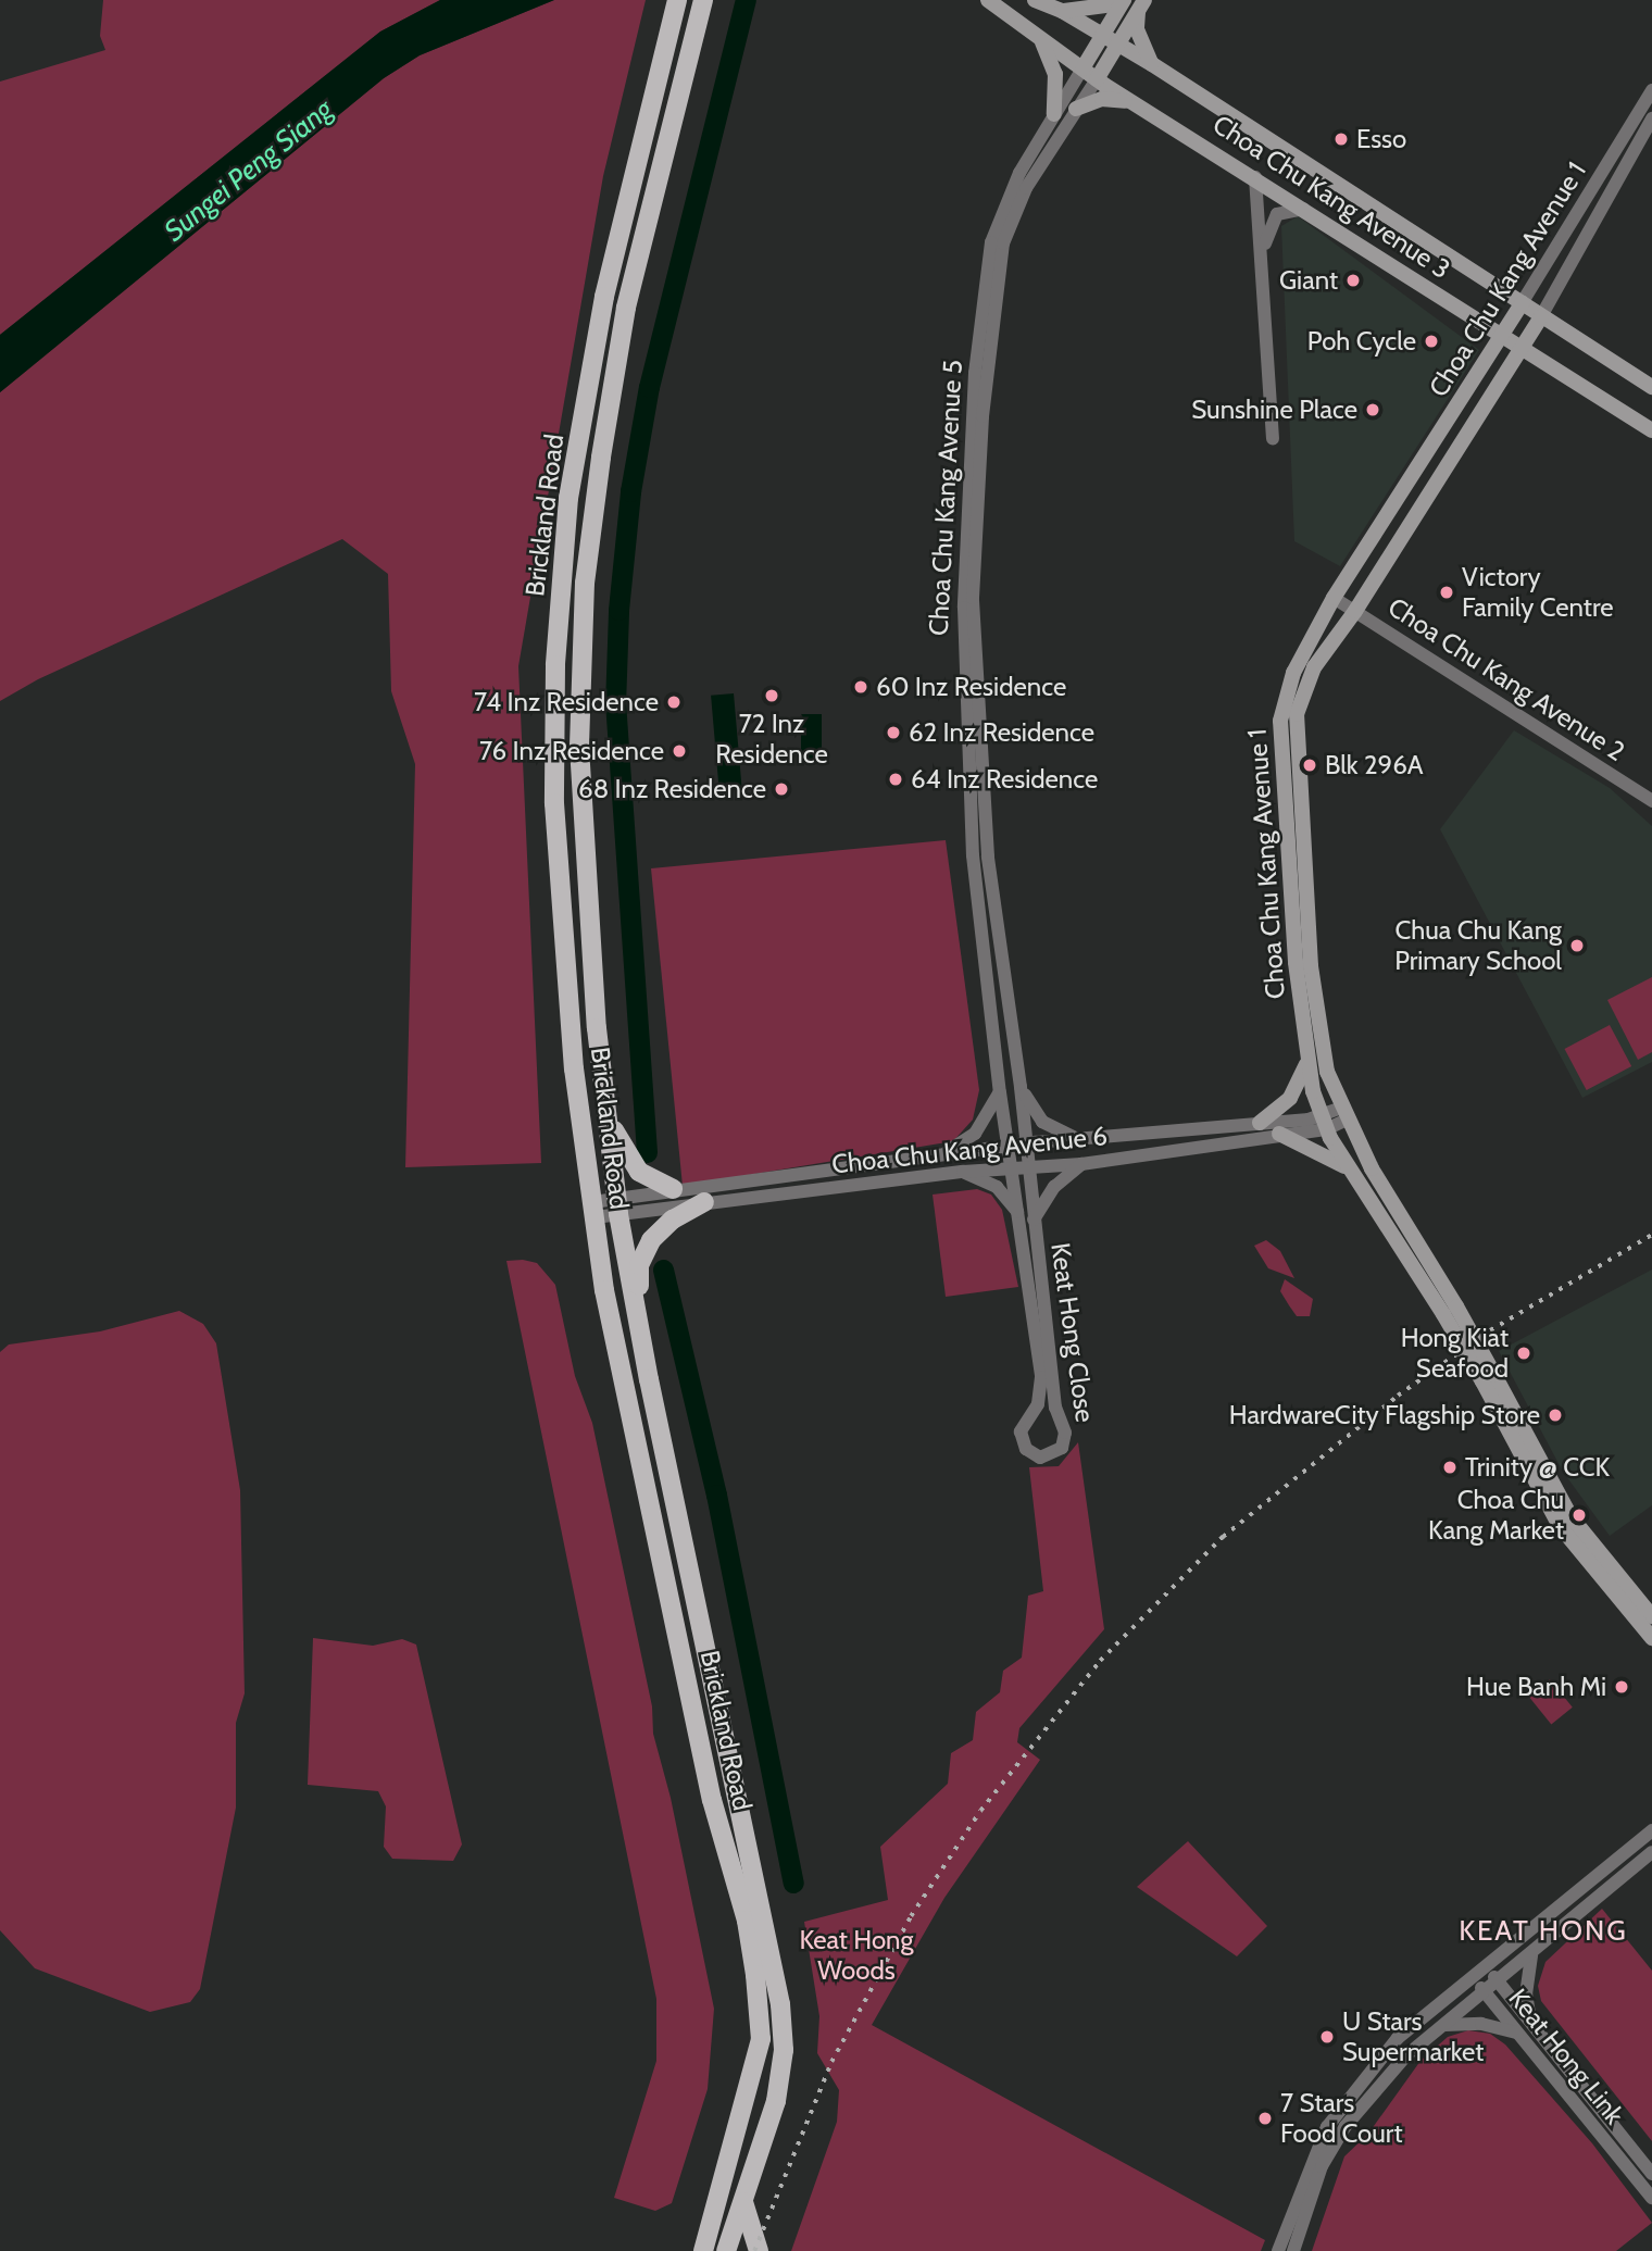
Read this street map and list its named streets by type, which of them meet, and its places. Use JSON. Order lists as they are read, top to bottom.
{
  "streets": {
    "main road": ["Brickland Road"],
    "street": [
      "Choa Chu Kang Avenue 3",
      "Choa Chu Kang Avenue 1",
      "Choa Chu Kang Avenue 5",
      "Choa Chu Kang Avenue 2",
      "Choa Chu Kang Avenue 6",
      "Keat Hong Close",
      "Keat Hong Link"
    ]
  },
  "crossings": [
    ["Choa Chu Kang Avenue 3", "Choa Chu Kang Avenue 1"],
    ["Choa Chu Kang Avenue 3", "Choa Chu Kang Avenue 5"],
    ["Choa Chu Kang Avenue 1", "Choa Chu Kang Avenue 2"],
    ["Choa Chu Kang Avenue 1", "Choa Chu Kang Avenue 6"],
    ["Choa Chu Kang Avenue 5", "Choa Chu Kang Avenue 6"],
    ["Choa Chu Kang Avenue 5", "Keat Hong Close"],
    ["Brickland Road", "Choa Chu Kang Avenue 6"],
    ["Choa Chu Kang Avenue 6", "Keat Hong Close"]
  ],
  "districts": ["KEAT HONG"],
  "water": ["Sungei Peng Siang"],
  "parks": ["Keat Hong Woods"],
  "places": [
    "Esso",
    "Giant",
    "Poh Cycle",
    "Sunshine Place",
    "Victory Family Centre",
    "60 Inz Residence",
    "72 Inz Residence",
    "74 Inz Residence",
    "62 Inz Residence",
    "76 Inz Residence",
    "Blk 296A",
    "64 Inz Residence",
    "68 Inz Residence",
    "Chua Chu Kang Primary School",
    "Hong Kiat Seafood",
    "HardwareCity Flagship Store",
    "Trinity @ CCK",
    "Choa Chu Kang Market",
    "Hue Banh Mi",
    "U Stars Supermarket",
    "7 Stars Food Court"
  ]
}
